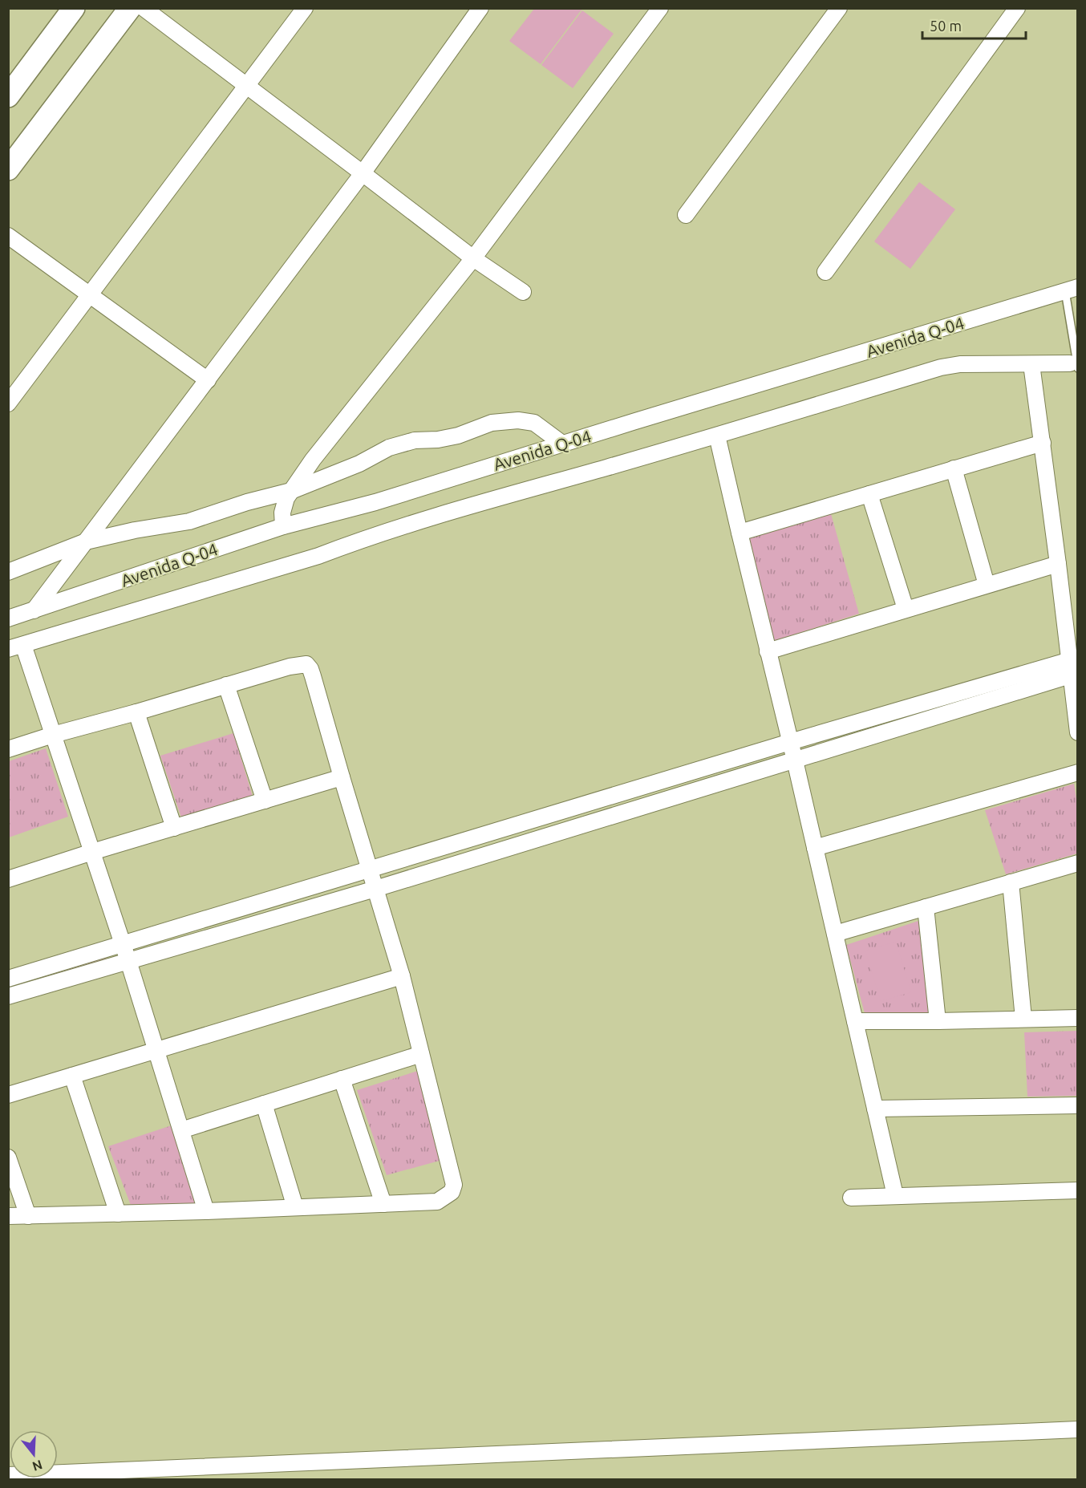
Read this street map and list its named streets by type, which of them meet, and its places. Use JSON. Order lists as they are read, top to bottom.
{
  "streets": {
    "street": ["Avenida Q-04"]
  },
  "scale_bar": "50 m",
  "north": "bottom"
}
